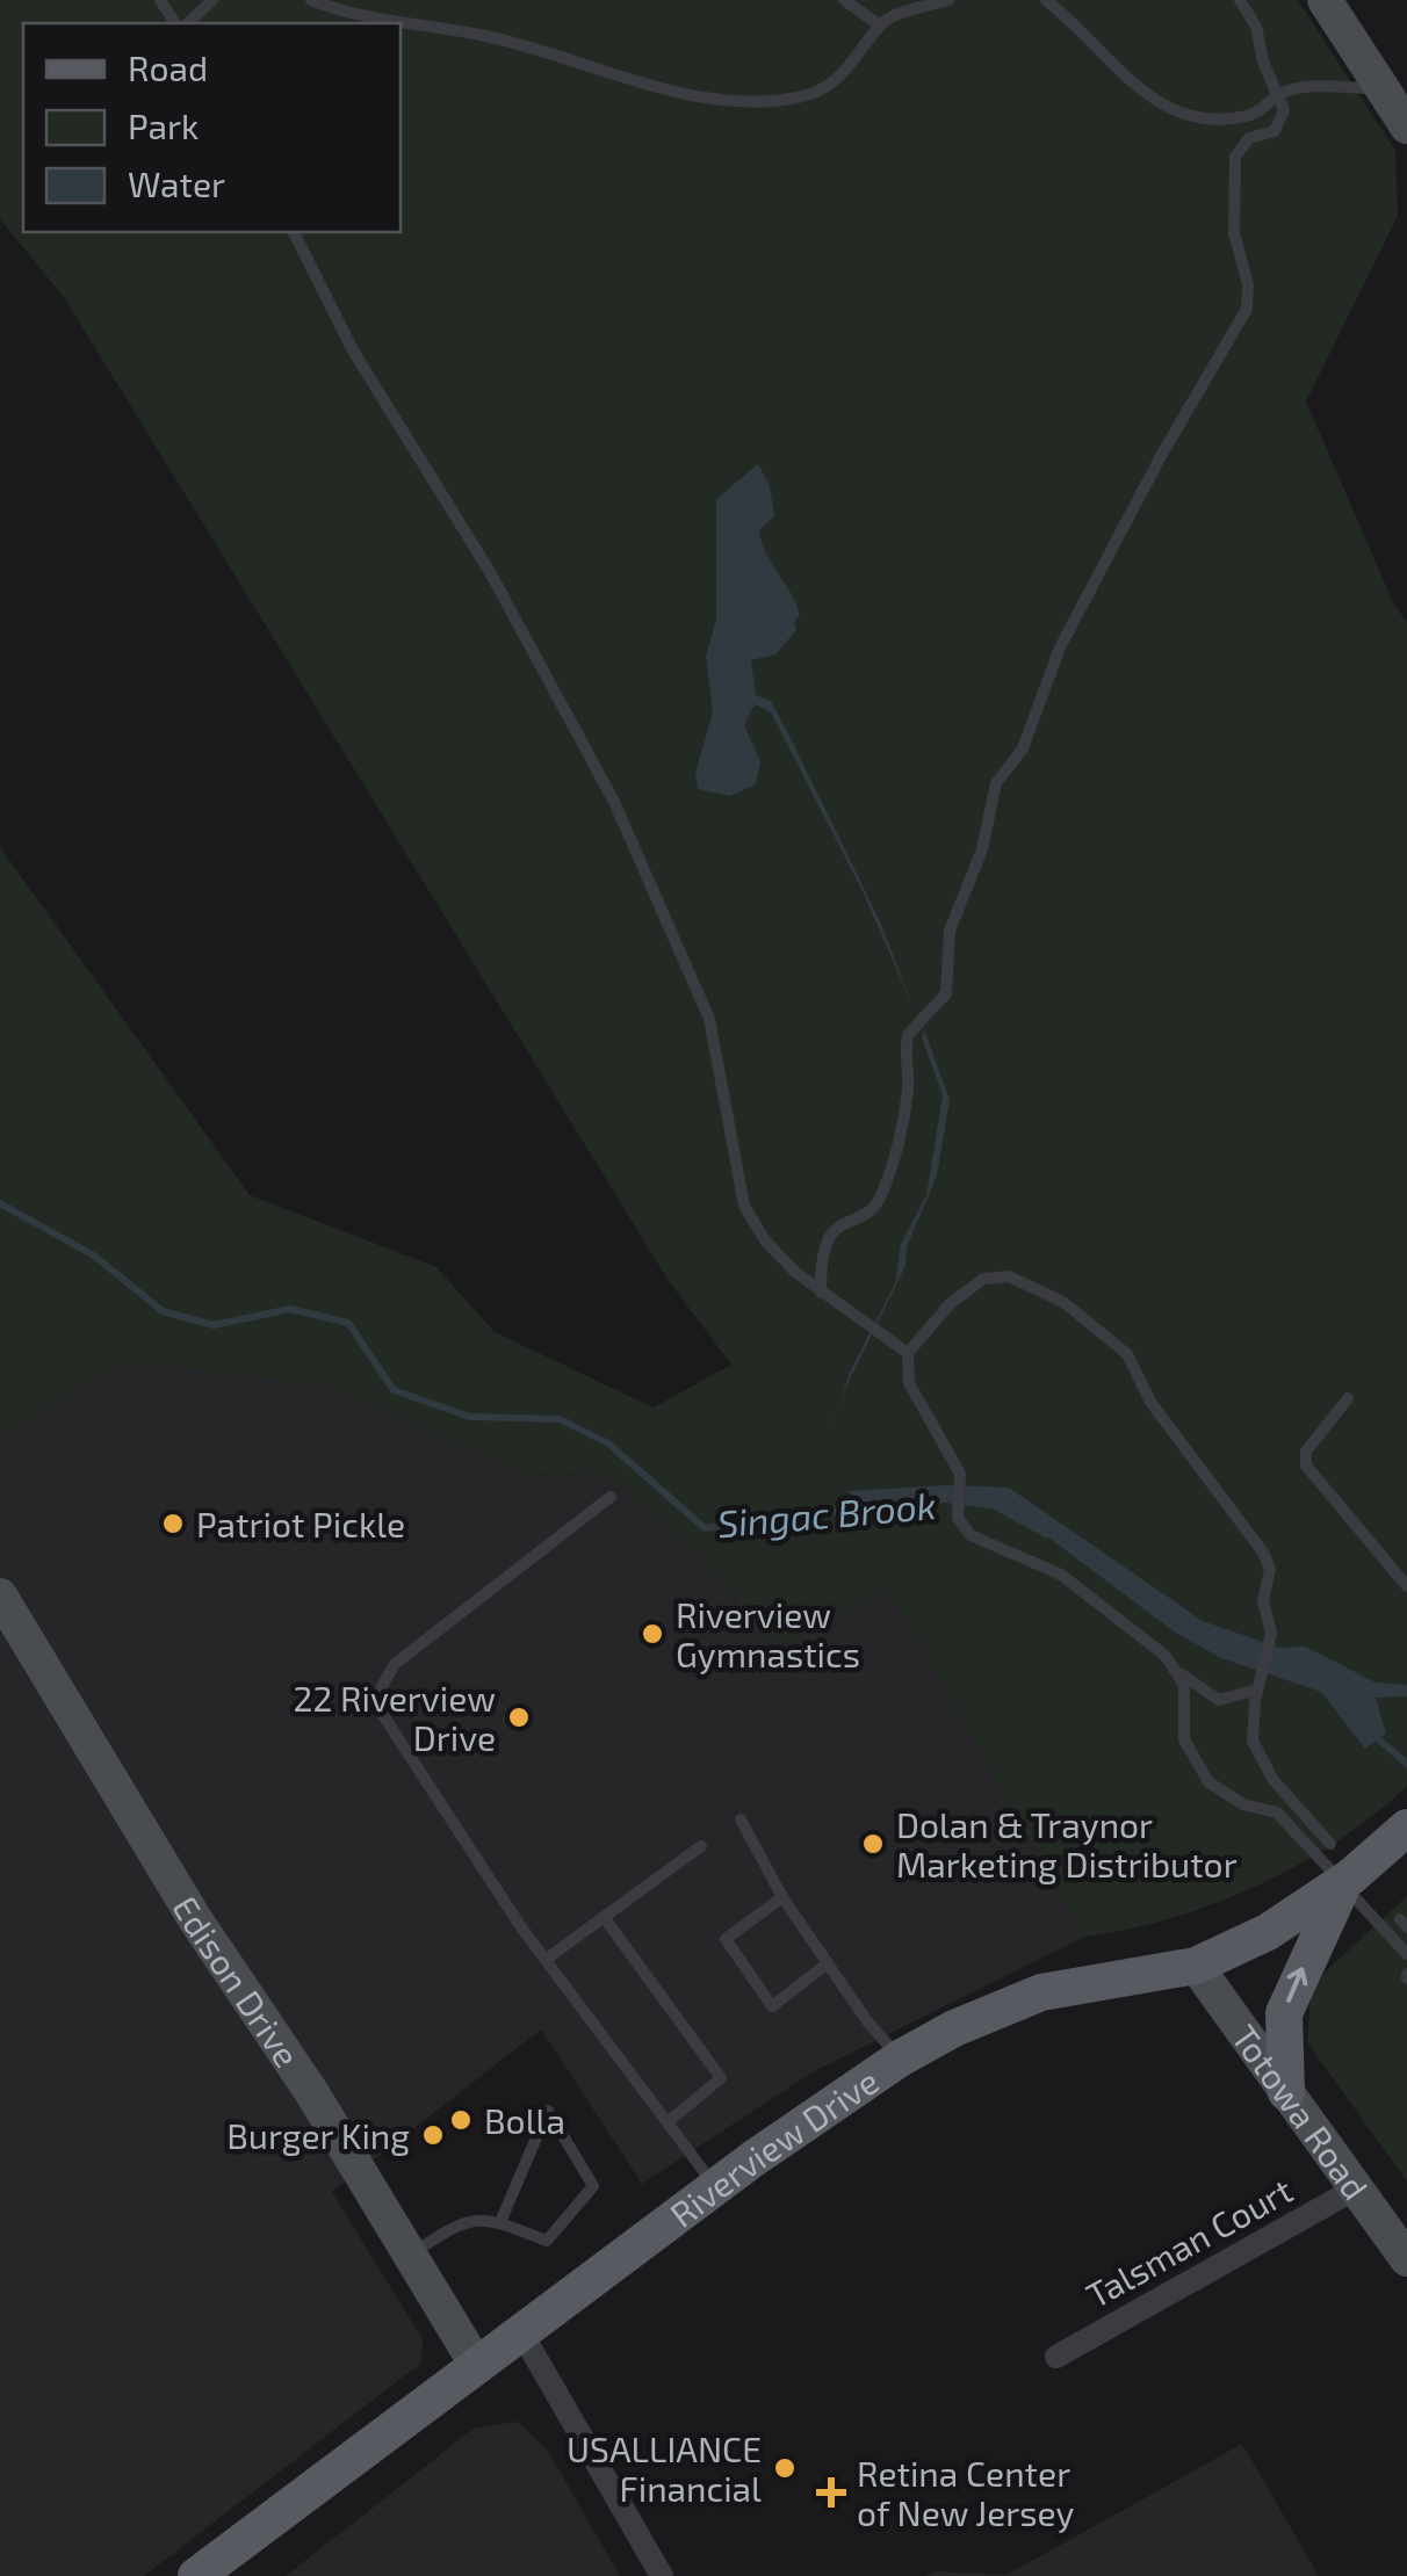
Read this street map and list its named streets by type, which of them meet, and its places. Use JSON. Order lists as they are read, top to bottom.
{
  "streets": {
    "main road": ["Edison Drive", "Totowa Road", "Riverview Drive"],
    "street": ["Talsman Court"]
  },
  "crossings": [
    ["Edison Drive", "Riverview Drive"],
    ["Totowa Road", "Riverview Drive"],
    ["Totowa Road", "Talsman Court"]
  ],
  "water": ["Singac Brook"],
  "places": {
    "other": [
      "Patriot Pickle",
      "Riverview Gymnastics",
      "22 Riverview Drive",
      "Dolan & Traynor Marketing Distributor",
      "Bolla",
      "Burger King",
      "USALLIANCE Financial"
    ],
    "health": ["Retina Center of New Jersey"]
  },
  "legend": ["Road", "Park", "Water"]
}
